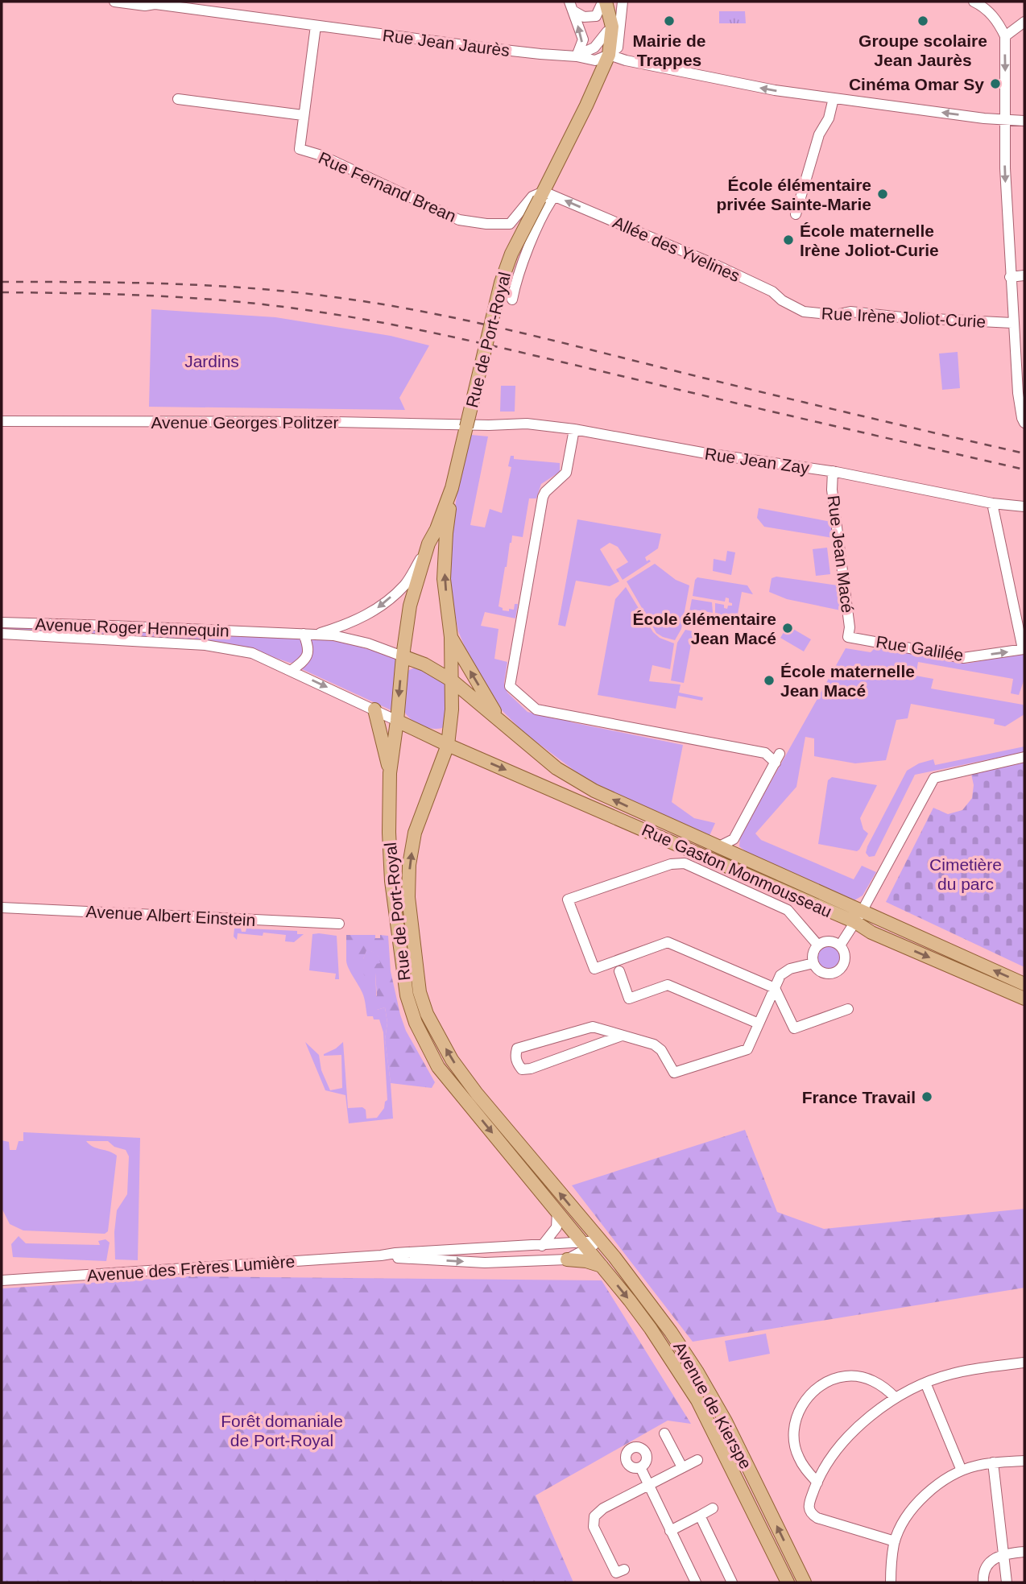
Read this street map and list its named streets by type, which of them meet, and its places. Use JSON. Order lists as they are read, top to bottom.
{
  "streets": {
    "main road": ["Rue de Port-Royal", "Rue Gaston Monmousseau", "Avenue de Kierspe"],
    "street": [
      "Rue Jean Jaurès",
      "Rue Fernand Brean",
      "Allée des Yvelines",
      "Rue Irène Joliot-Curie",
      "Avenue Georges Politzer",
      "Rue Jean Zay",
      "Rue Jean Macé",
      "Avenue Roger Hennequin",
      "Rue Galilée",
      "Avenue Albert Einstein",
      "Avenue des Frères Lumière"
    ]
  },
  "crossings": [
    ["Rue Jean Jaurès", "Rue de Port-Royal"],
    ["Rue Fernand Brean", "Allée des Yvelines"],
    ["Rue Fernand Brean", "Rue de Port-Royal"],
    ["Allée des Yvelines", "Rue Irène Joliot-Curie"],
    ["Allée des Yvelines", "Rue de Port-Royal"],
    ["Rue de Port-Royal", "Avenue Roger Hennequin"],
    ["Rue de Port-Royal", "Rue Gaston Monmousseau"],
    ["Rue de Port-Royal", "Avenue des Frères Lumière"],
    ["Rue de Port-Royal", "Avenue de Kierspe"],
    ["Avenue Georges Politzer", "Rue Jean Zay"],
    ["Rue Jean Zay", "Rue Jean Macé"],
    ["Rue Jean Macé", "Rue Galilée"],
    ["Avenue Roger Hennequin", "Rue Gaston Monmousseau"],
    ["Avenue des Frères Lumière", "Avenue de Kierspe"]
  ],
  "one_way": ["Rue Jean Jaurès", "Allée des Yvelines", "Rue Galilée"],
  "parks": ["Jardins", "Cimetière du parc", "Forêt domaniale de Port-Royal"],
  "places": [
    "Mairie de Trappes",
    "Groupe scolaire Jean Jaurès",
    "Cinéma Omar Sy",
    "École élémentaire privée Sainte-Marie",
    "École maternelle Irène Joliot-Curie",
    "École élémentaire Jean Macé",
    "École maternelle Jean Macé",
    "France Travail"
  ]
}
